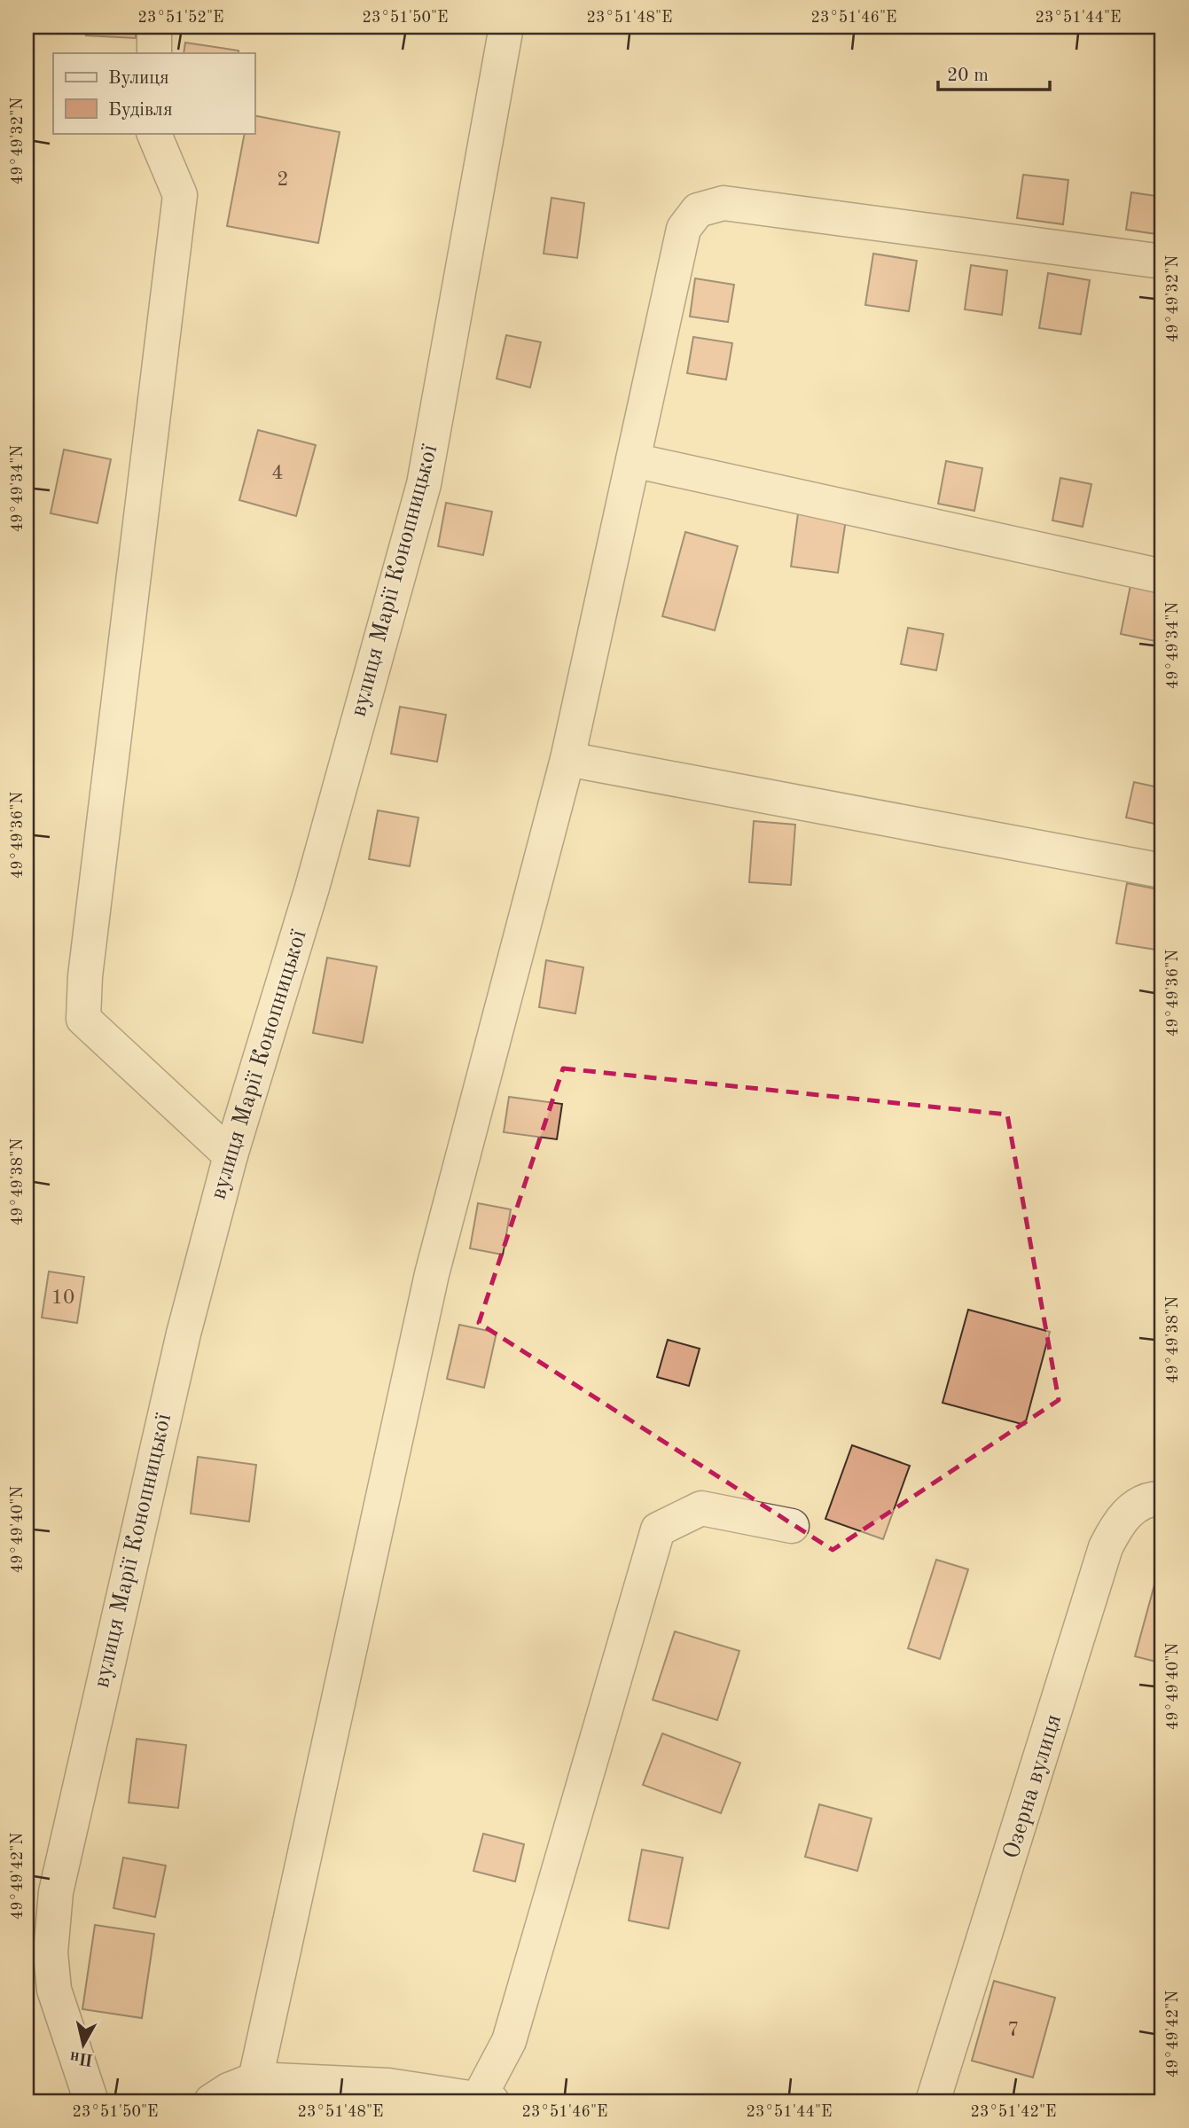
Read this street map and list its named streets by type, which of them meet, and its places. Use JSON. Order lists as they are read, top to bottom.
{
  "streets": {
    "street": ["вулиця Марії Конопницької", "Озерна вулиця"]
  },
  "house_numbers": [
    "2",
    "4",
    "10",
    "7"
  ],
  "legend": ["Вулиця", "Будівля"],
  "scale_bar": "20 m",
  "north": "bottom",
  "coordinates": [
    "23°51'52\"E",
    "23°51'50\"E",
    "23°51'48\"E",
    "23°51'46\"E",
    "23°51'44\"E",
    "49°49'32\"N",
    "49°49'34\"N",
    "49°49'36\"N",
    "49°49'38\"N",
    "49°49'40\"N",
    "49°49'42\"N",
    "23°51'42\"E"
  ]
}
